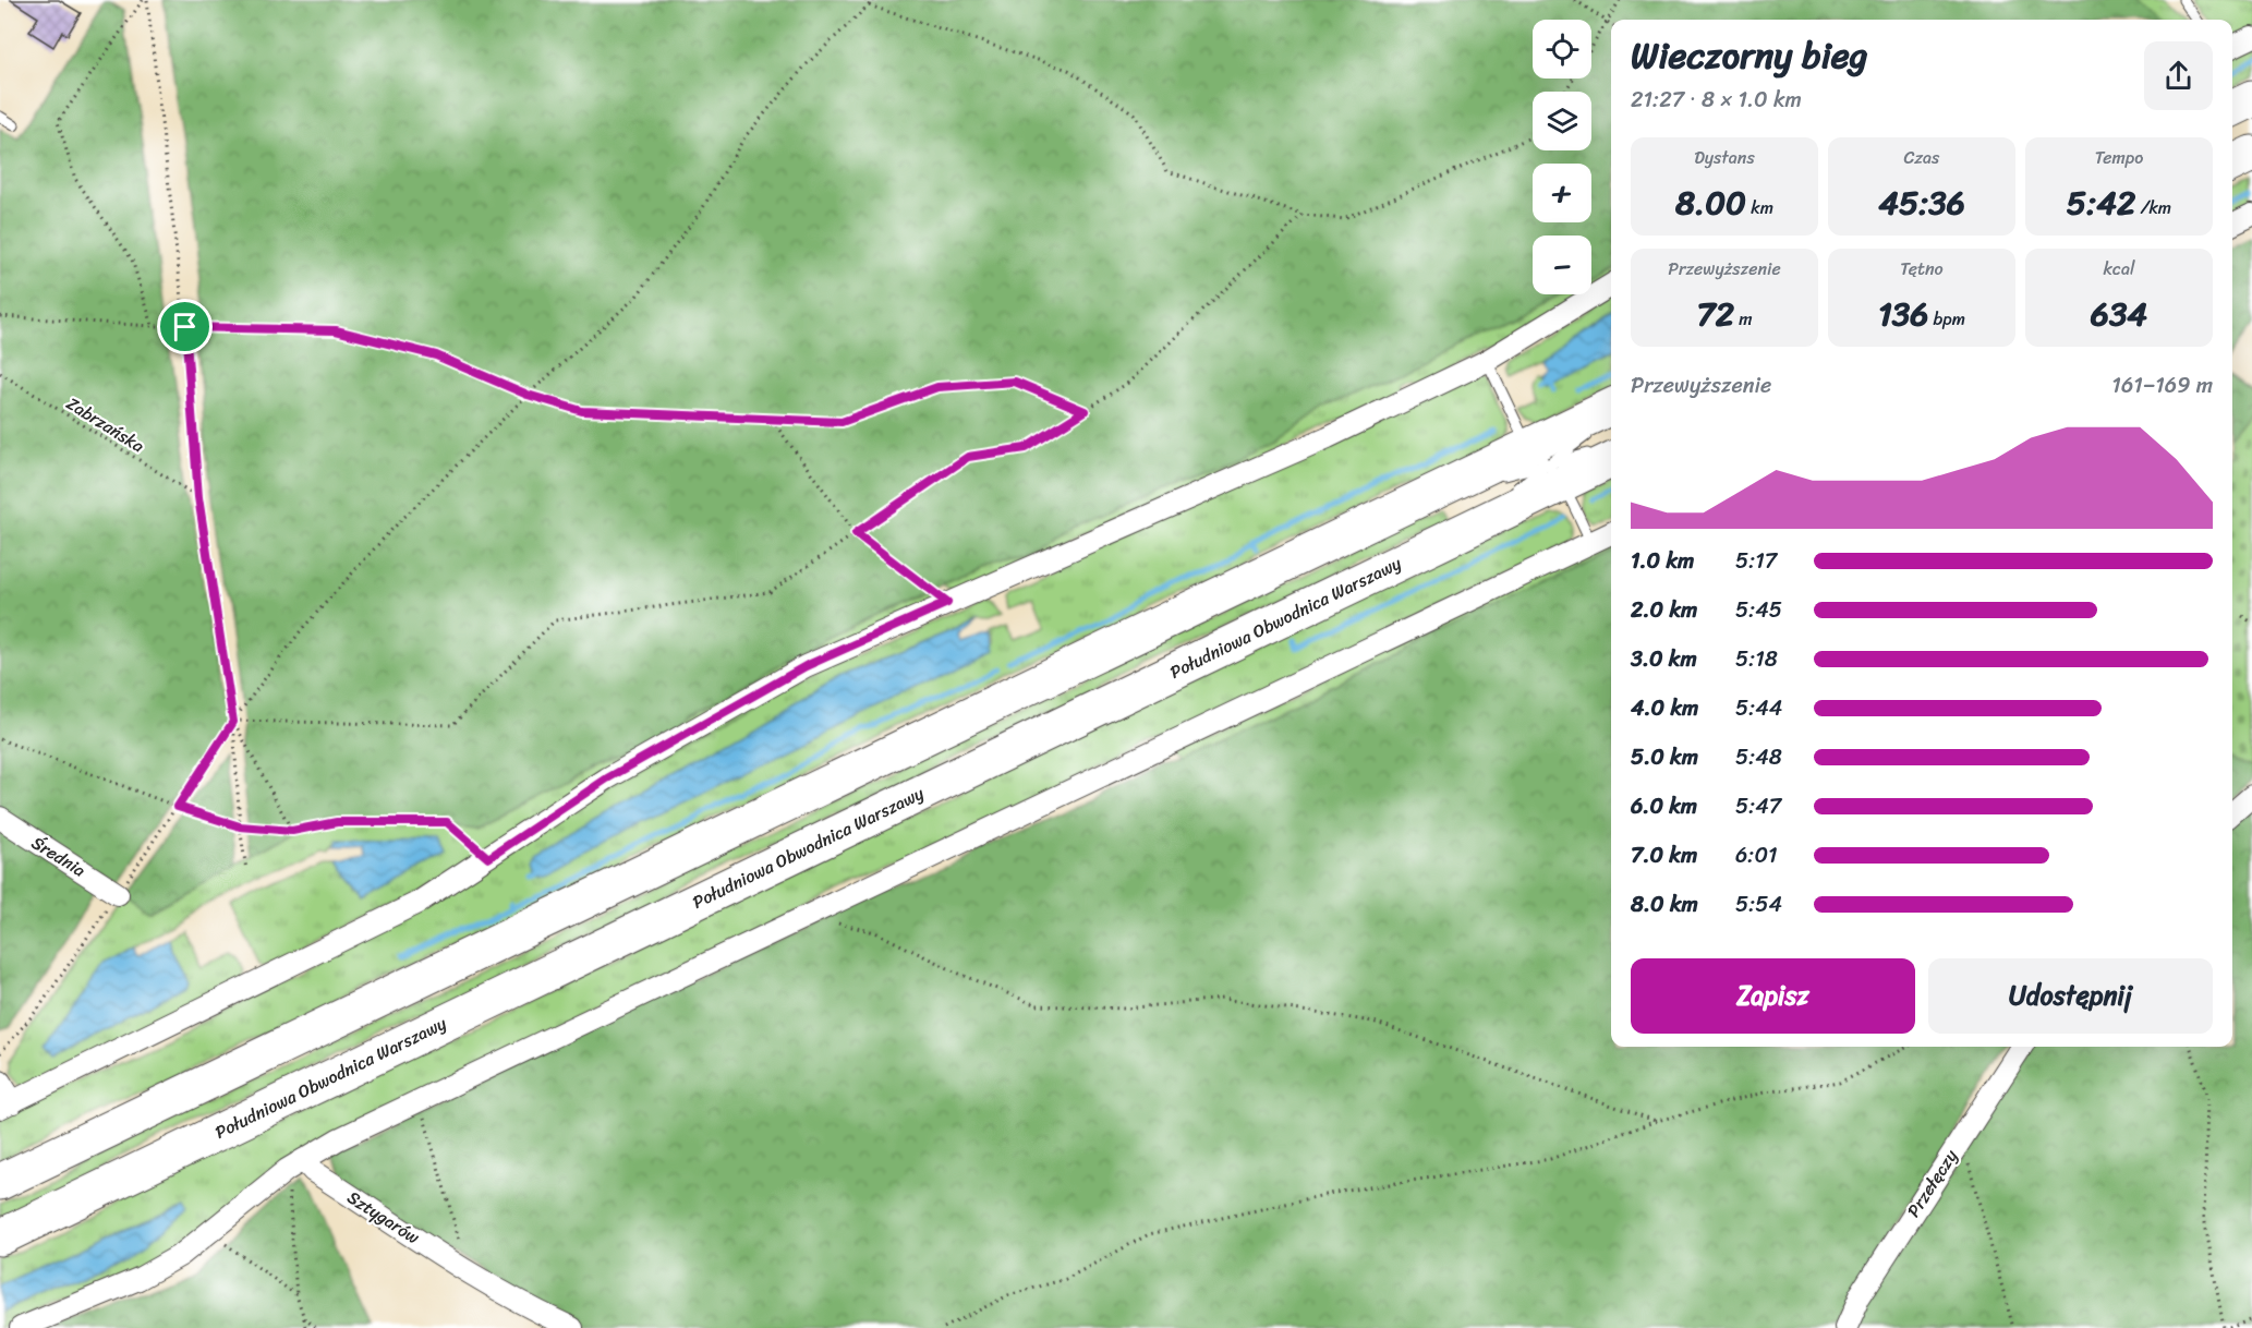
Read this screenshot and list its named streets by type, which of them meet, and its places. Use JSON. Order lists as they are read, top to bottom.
{
  "streets": {
    "highway": ["Południowa Obwodnica Warszawy"],
    "street": ["Średnia", "Przełęczy", "Sztygarów"],
    "path": ["Zabrzańska"]
  },
  "page": {
    "map_buttons": ["+", "−"],
    "heading": ["Wieczorny bieg", "21:27 · 8 × 1.0 km"],
    "stats": [
      ["Dystans", "8.00 km"],
      ["Czas", "45:36"],
      ["Tempo", "5:42 /km"],
      ["Przewyższenie", "72 m"],
      ["Tętno", "136 bpm"],
      ["kcal", "634"]
    ],
    "chart": ["Przewyższenie", "161–169 m"],
    "list": [
      {
        "name": "1.0 km",
        "note": "5:17"
      },
      {
        "name": "2.0 km",
        "note": "5:45"
      },
      {
        "name": "3.0 km",
        "note": "5:18"
      },
      {
        "name": "4.0 km",
        "note": "5:44"
      },
      {
        "name": "5.0 km",
        "note": "5:48"
      },
      {
        "name": "6.0 km",
        "note": "5:47"
      },
      {
        "name": "7.0 km",
        "note": "6:01"
      },
      {
        "name": "8.0 km",
        "note": "5:54"
      }
    ],
    "buttons": ["Zapisz", "Udostępnij"]
  }
}
